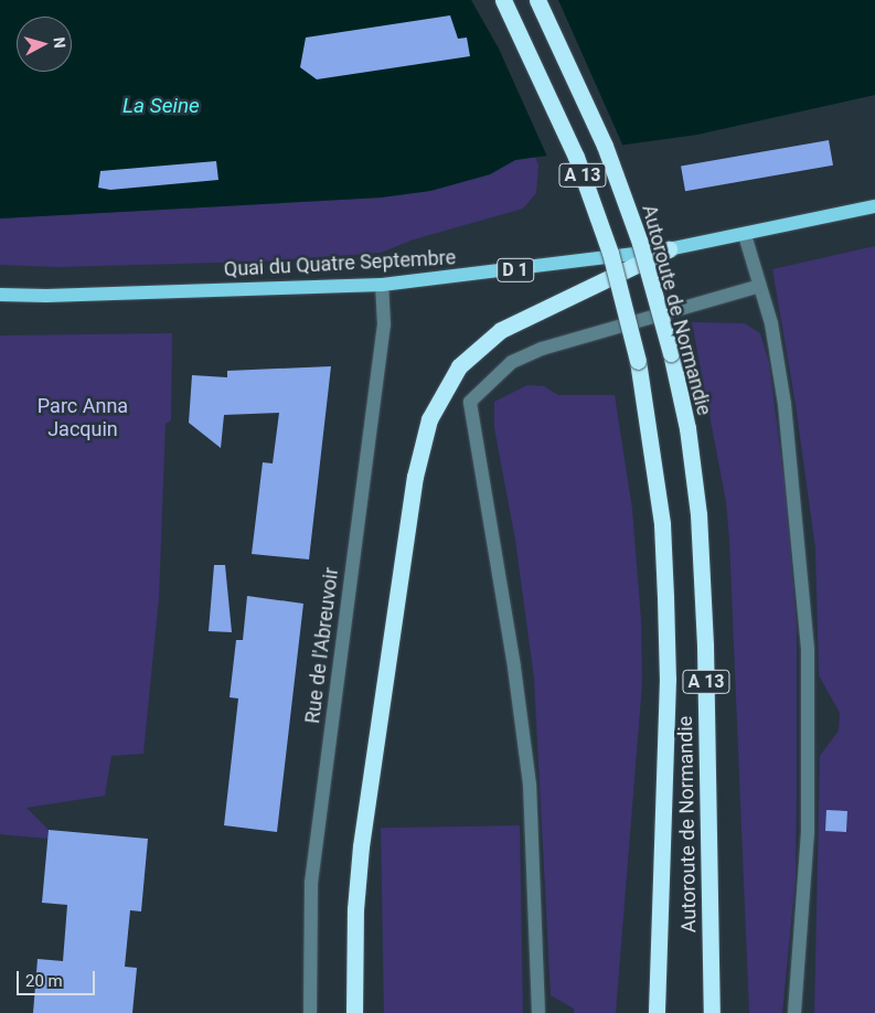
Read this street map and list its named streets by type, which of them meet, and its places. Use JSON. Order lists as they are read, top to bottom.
{
  "streets": {
    "highway": ["A 13", "Autoroute de Normandie"],
    "main road": ["Quai du Quatre Septembre", "D 1"],
    "street": ["Rue de l'Abreuvoir"]
  },
  "crossings": [
    ["Quai du Quatre Septembre", "Rue de l'Abreuvoir"]
  ],
  "water": ["La Seine"],
  "parks": ["Parc Anna Jacquin"],
  "scale_bar": "20 m",
  "north": "right"
}
